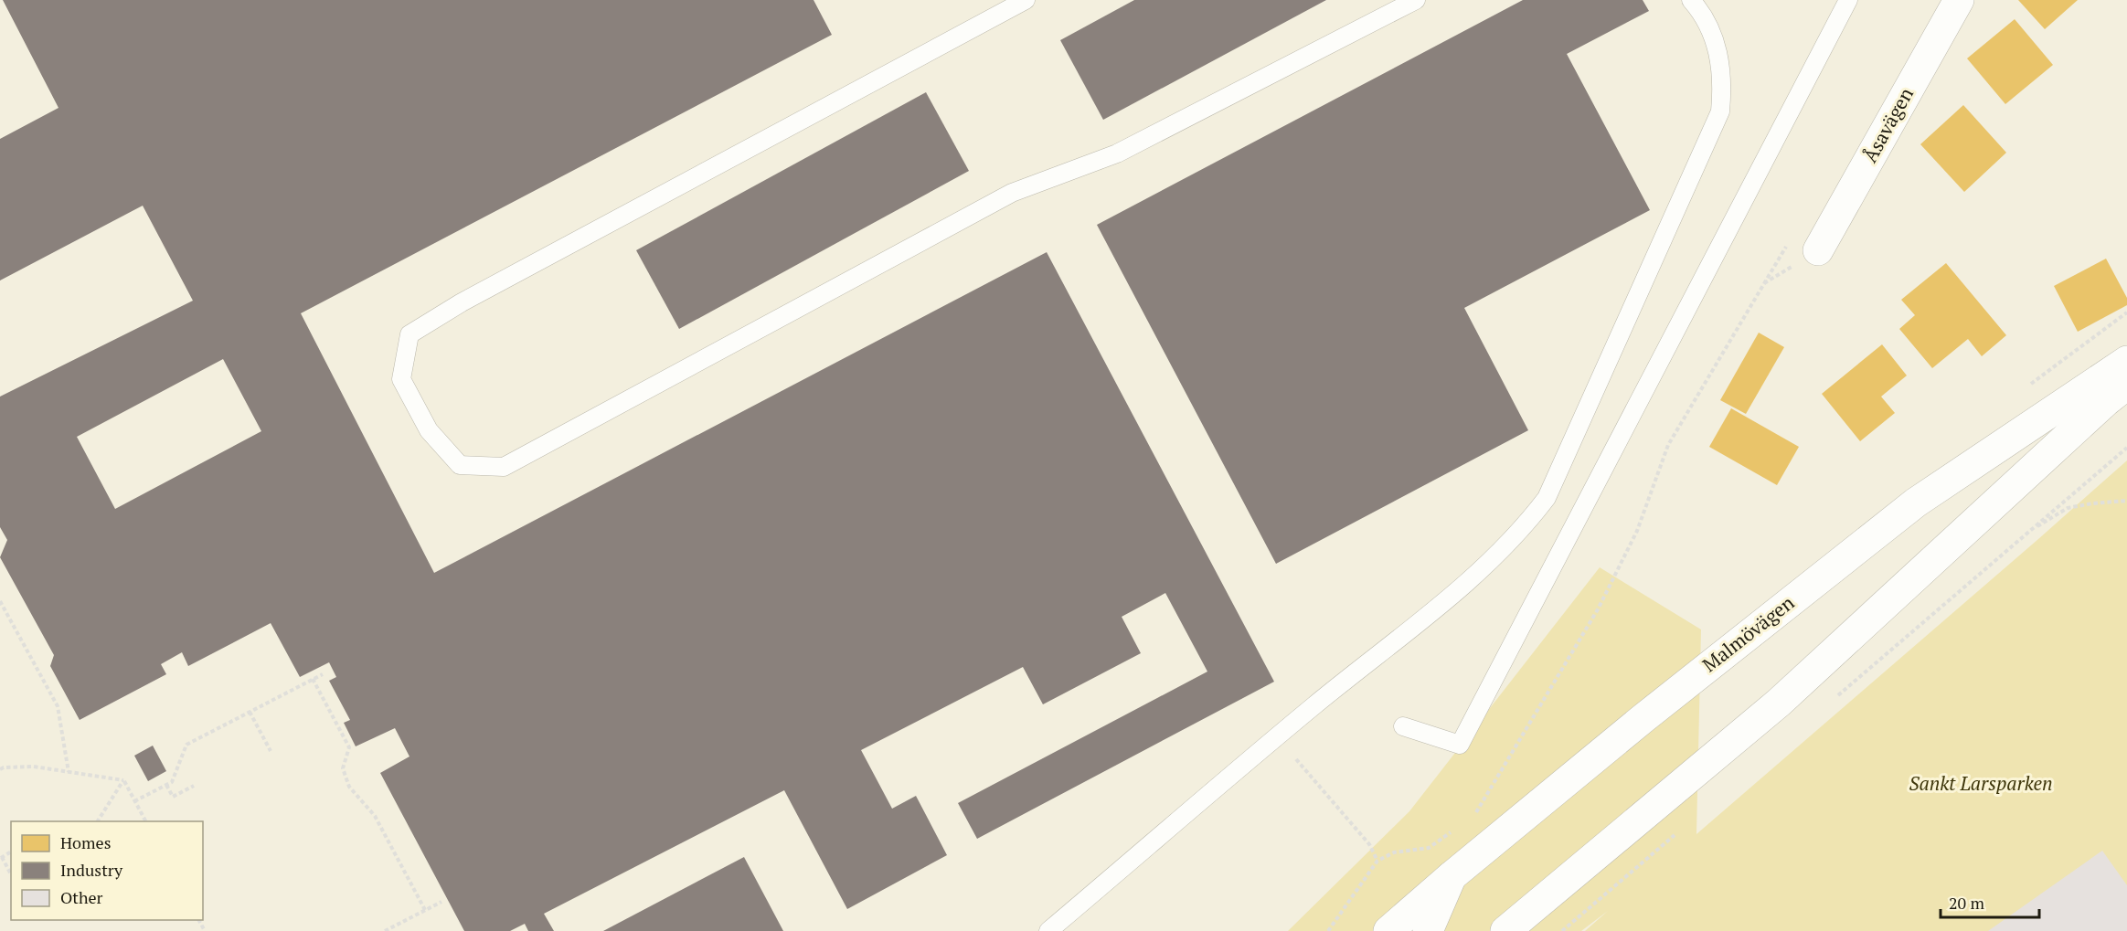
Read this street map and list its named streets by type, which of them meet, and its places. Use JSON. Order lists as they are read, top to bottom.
{
  "streets": {
    "main road": ["Åsavägen", "Malmövägen"]
  },
  "parks": ["Sankt Larsparken"],
  "legend": ["Homes", "Industry", "Other"],
  "scale_bar": "20 m"
}
